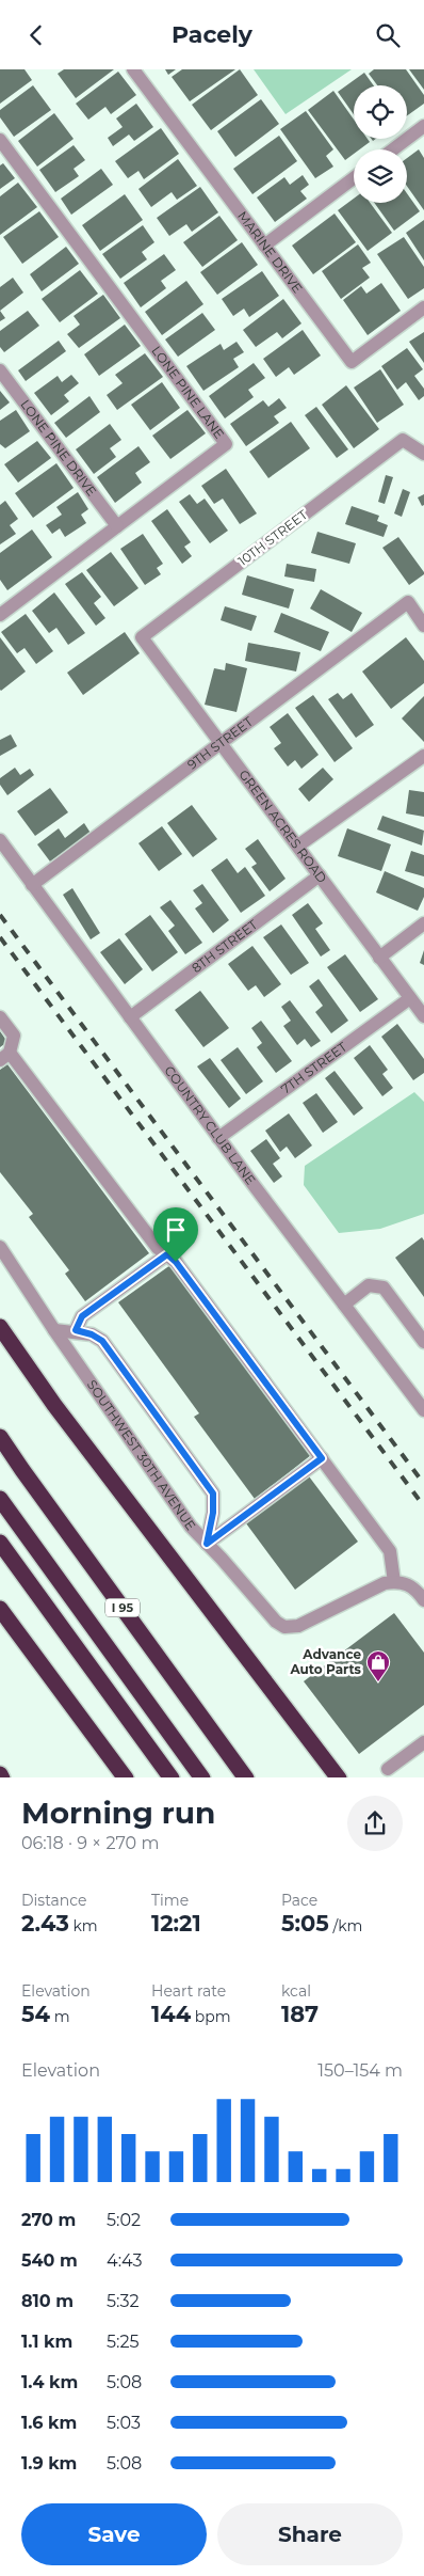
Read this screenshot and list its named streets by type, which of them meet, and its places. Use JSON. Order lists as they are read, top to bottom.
{
  "streets": {
    "highway": ["I 95"],
    "street": [
      "MARINE DRIVE",
      "LONE PINE LANE",
      "LONE PINE DRIVE",
      "10TH STREET",
      "9TH STREET",
      "GREEN ACRES ROAD",
      "8TH STREET",
      "7TH STREET",
      "COUNTRY CLUB LANE",
      "SOUTHWEST 30TH AVENUE"
    ]
  },
  "crossings": [
    ["LONE PINE LANE", "LONE PINE DRIVE"],
    ["10TH STREET", "GREEN ACRES ROAD"],
    ["9TH STREET", "GREEN ACRES ROAD"],
    ["9TH STREET", "COUNTRY CLUB LANE"],
    ["GREEN ACRES ROAD", "8TH STREET"],
    ["GREEN ACRES ROAD", "7TH STREET"],
    ["8TH STREET", "COUNTRY CLUB LANE"],
    ["7TH STREET", "COUNTRY CLUB LANE"]
  ],
  "places": {
    "shop": ["Advance Auto Parts"]
  },
  "page": {
    "header": "Pacely",
    "heading": ["Morning run", "06:18 · 9 × 270 m"],
    "stats": [
      ["Distance", "2.43 km"],
      ["Time", "12:21"],
      ["Pace", "5:05 /km"],
      ["Elevation", "54 m"],
      ["Heart rate", "144 bpm"],
      ["kcal", "187"]
    ],
    "chart": ["Elevation", "150–154 m"],
    "list": [
      {
        "name": "270 m",
        "note": "5:02"
      },
      {
        "name": "540 m",
        "note": "4:43"
      },
      {
        "name": "810 m",
        "note": "5:32"
      },
      {
        "name": "1.1 km",
        "note": "5:25"
      },
      {
        "name": "1.4 km",
        "note": "5:08"
      },
      {
        "name": "1.6 km",
        "note": "5:03"
      },
      {
        "name": "1.9 km",
        "note": "5:08"
      }
    ],
    "buttons": ["Save", "Share"]
  }
}
